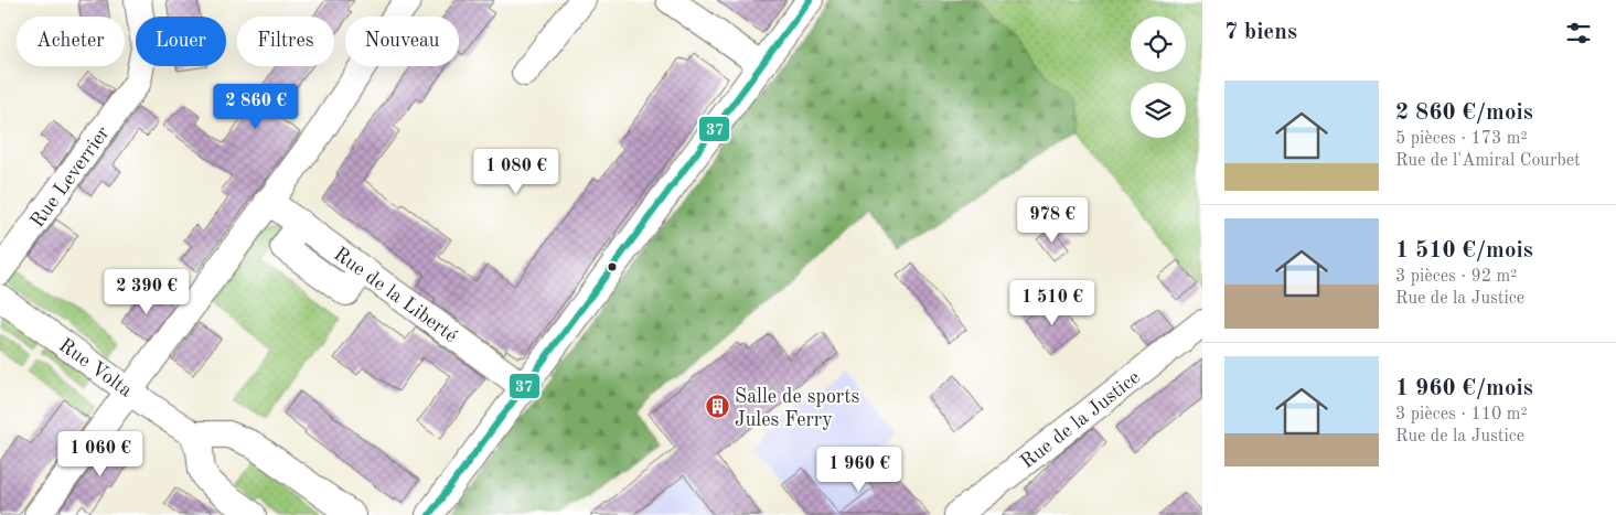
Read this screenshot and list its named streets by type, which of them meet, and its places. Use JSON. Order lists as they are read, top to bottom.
{
  "streets": {
    "street": [
      "Rue Leverrier",
      "Rue de la Liberté",
      "Rue Volta",
      "Rue de la Justice"
    ]
  },
  "places": {
    "building": ["Salle de sports Jules Ferry"]
  },
  "lines": ["transit line 37"],
  "page": {
    "heading": "7 biens",
    "chip": [
      "Acheter",
      "Louer",
      "Filtres",
      "Nouveau"
    ],
    "list": [
      {
        "name": "2 860 €/mois",
        "note": "5 pièces · 173 m² · Rue de l'Amiral Courbet"
      },
      {
        "name": "1 510 €/mois",
        "note": "3 pièces · 92 m² · Rue de la Justice"
      },
      {
        "name": "1 960 €/mois",
        "note": "3 pièces · 110 m² · Rue de la Justice"
      }
    ],
    "price": [
      "2 860 €",
      "1 080 €",
      "978 €",
      "2 390 €",
      "1 510 €",
      "1 060 €",
      "1 960 €"
    ]
  }
}
